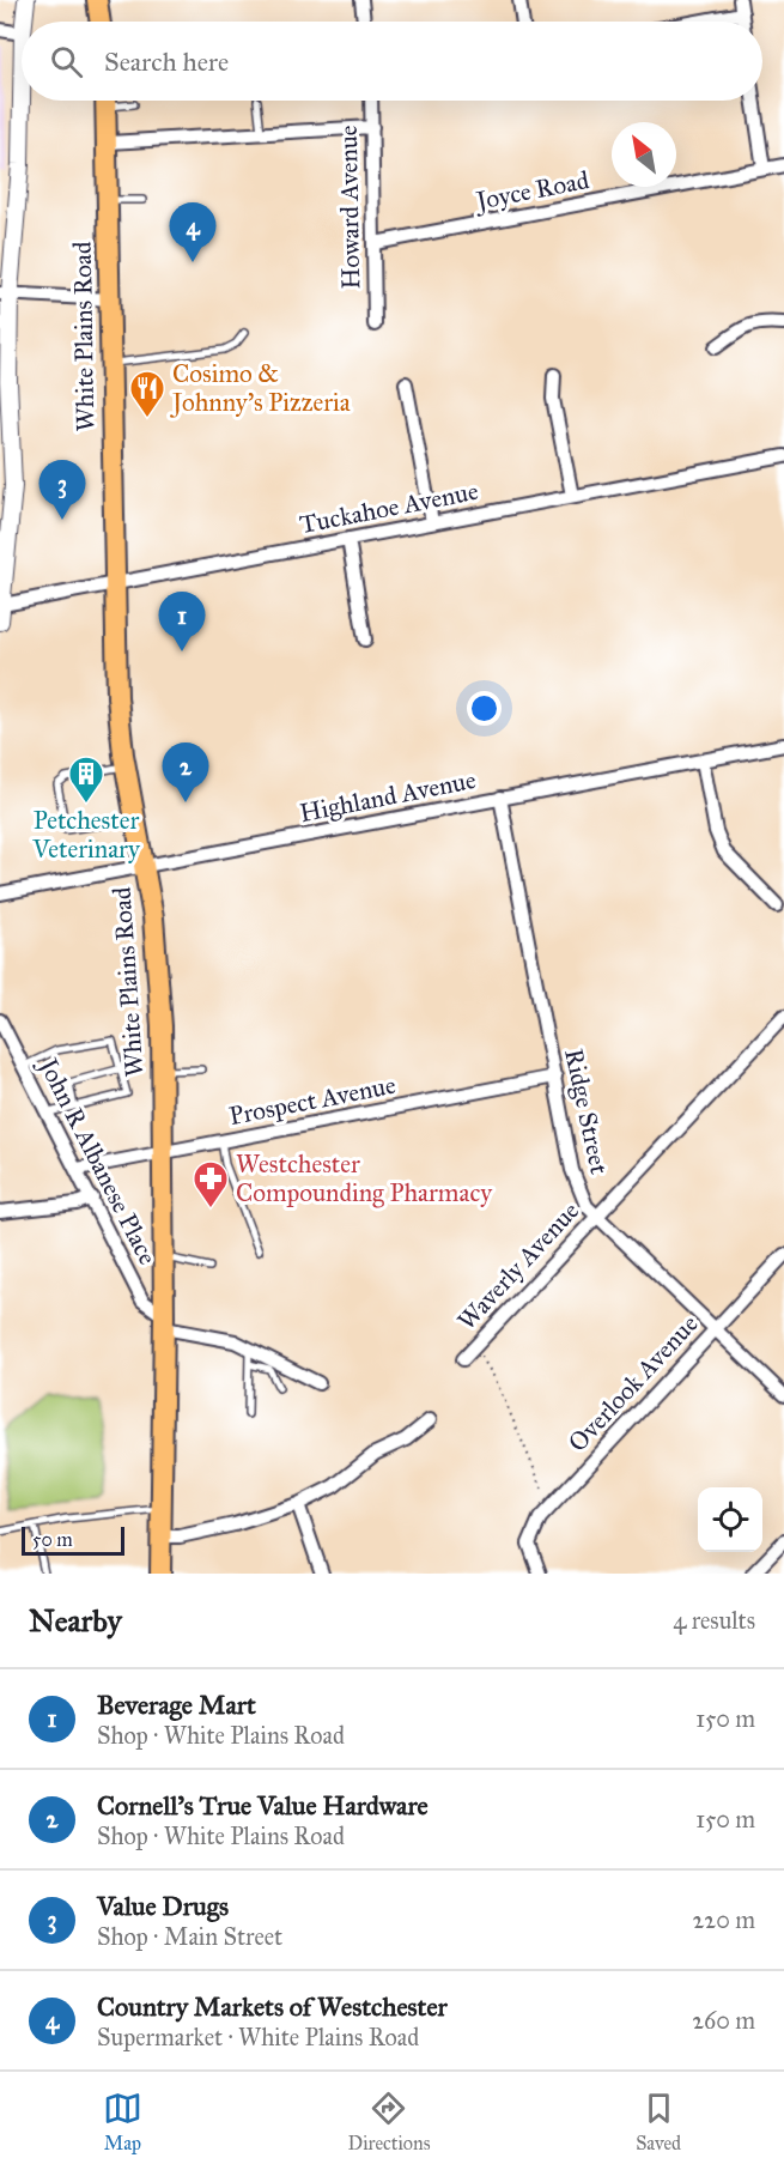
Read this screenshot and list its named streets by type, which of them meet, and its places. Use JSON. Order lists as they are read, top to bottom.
{
  "streets": {
    "main road": ["White Plains Road"],
    "street": [
      "Joyce Road",
      "Howard Avenue",
      "Tuckahoe Avenue",
      "Highland Avenue",
      "Prospect Avenue",
      "Ridge Street",
      "John R Albanese Place",
      "Waverly Avenue",
      "Overlook Avenue"
    ]
  },
  "crossings": [
    ["Joyce Road", "Howard Avenue"],
    ["White Plains Road", "Tuckahoe Avenue"],
    ["White Plains Road", "Highland Avenue"],
    ["White Plains Road", "Prospect Avenue"],
    ["White Plains Road", "John R Albanese Place"],
    ["Highland Avenue", "Ridge Street"],
    ["Prospect Avenue", "Ridge Street"],
    ["Prospect Avenue", "John R Albanese Place"],
    ["Ridge Street", "Waverly Avenue"],
    ["Ridge Street", "Overlook Avenue"]
  ],
  "places": {
    "restaurant": ["Cosimo & Johnny's Pizzeria"],
    "building": ["Petchester Veterinary"],
    "pharmacy": ["Westchester Compounding Pharmacy"]
  },
  "scale_bar": "50 m",
  "north": "top left",
  "page": {
    "search": "Search here",
    "pins": [
      "4",
      "3",
      "1",
      "2"
    ],
    "scale": "50 m",
    "heading": ["Nearby", "4 results"],
    "list": [
      {
        "mark": "1",
        "name": "Beverage Mart",
        "note": "Shop · White Plains Road",
        "value": "150 m"
      },
      {
        "mark": "2",
        "name": "Cornell's True Value Hardware",
        "note": "Shop · White Plains Road",
        "value": "150 m"
      },
      {
        "mark": "3",
        "name": "Value Drugs",
        "note": "Shop · Main Street",
        "value": "220 m"
      },
      {
        "mark": "4",
        "name": "Country Markets of Westchester",
        "note": "Supermarket · White Plains Road",
        "value": "260 m"
      }
    ],
    "nav": ["Map", "Directions", "Saved"]
  }
}
